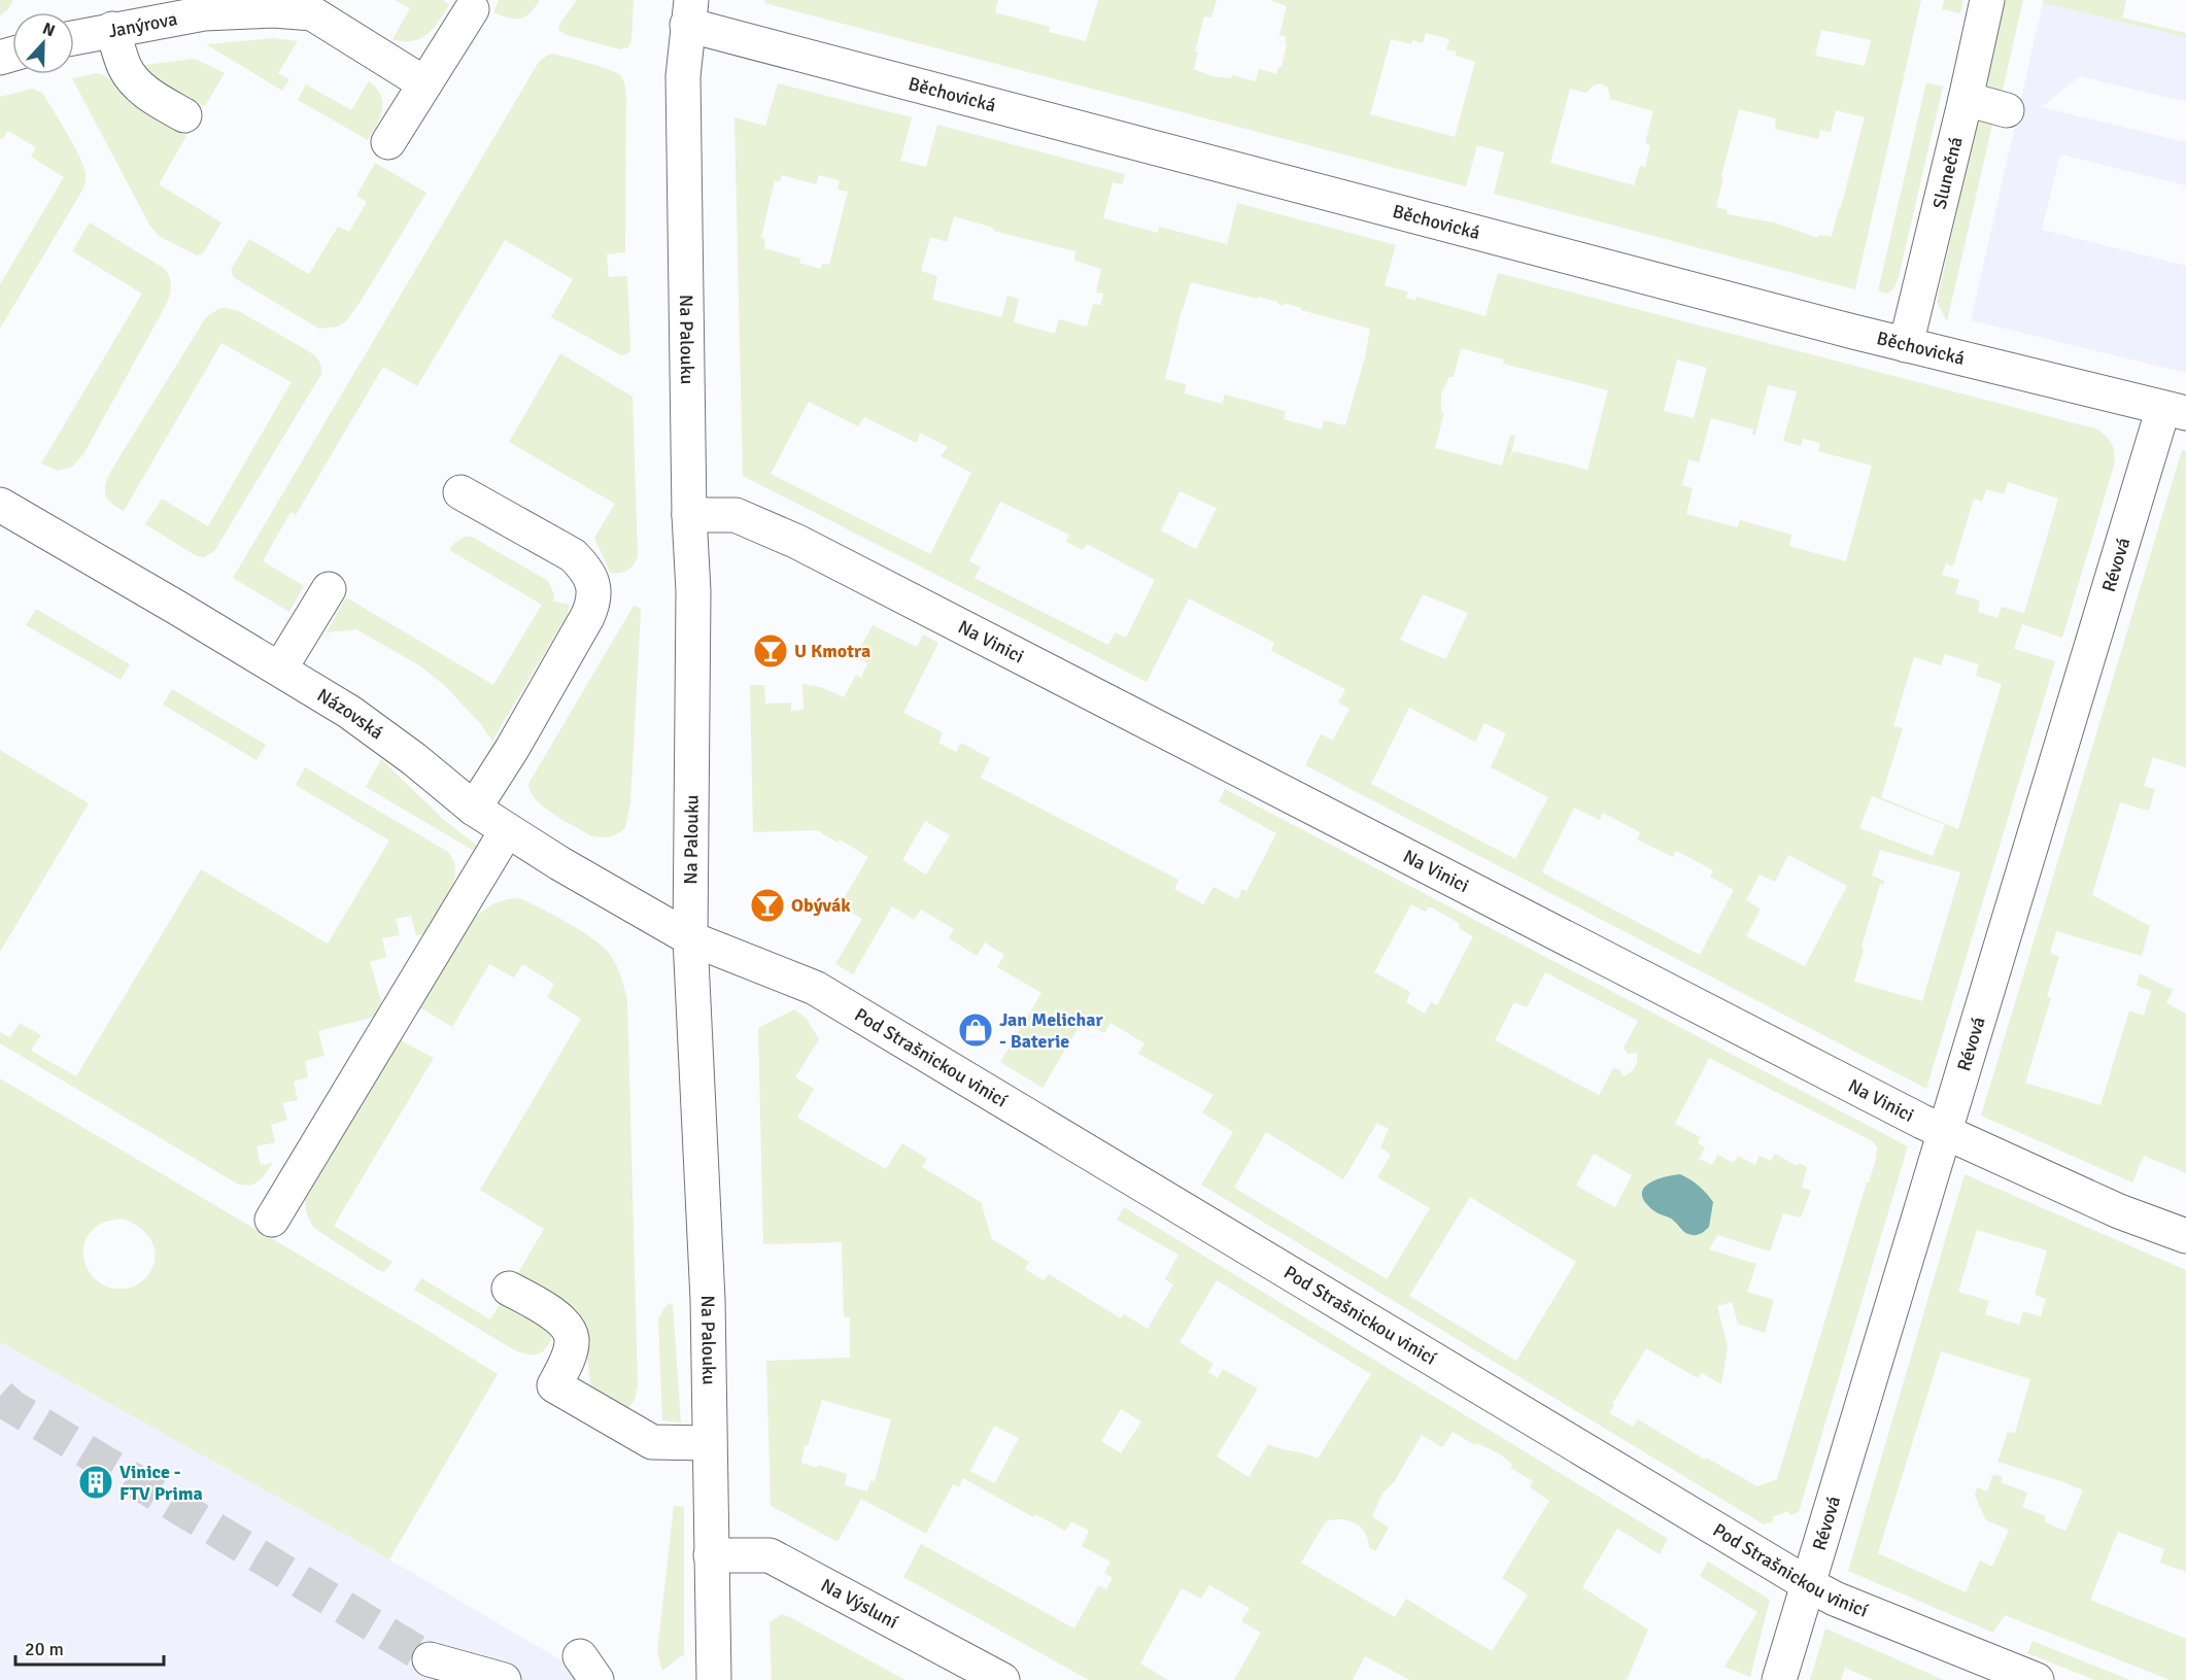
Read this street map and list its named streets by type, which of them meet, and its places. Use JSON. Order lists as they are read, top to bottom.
{
  "streets": {
    "street": [
      "Janýrova",
      "Běchovická",
      "Slunečná",
      "Na Palouku",
      "Révová",
      "Na Vinici",
      "Názovská",
      "Pod Strašnickou vinicí",
      "Na Výsluní"
    ]
  },
  "crossings": [
    ["Běchovická", "Slunečná"],
    ["Běchovická", "Na Palouku"],
    ["Běchovická", "Révová"],
    ["Na Palouku", "Na Vinici"],
    ["Na Palouku", "Názovská"],
    ["Na Palouku", "Pod Strašnickou vinicí"],
    ["Na Palouku", "Na Výsluní"],
    ["Révová", "Na Vinici"],
    ["Révová", "Pod Strašnickou vinicí"],
    ["Názovská", "Pod Strašnickou vinicí"]
  ],
  "places": {
    "bar": ["U Kmotra", "Obývák"],
    "shop": ["Jan Melichar - Baterie"],
    "building": ["Vinice - FTV Prima"]
  },
  "scale_bar": "20 m",
  "north": "top"
}
